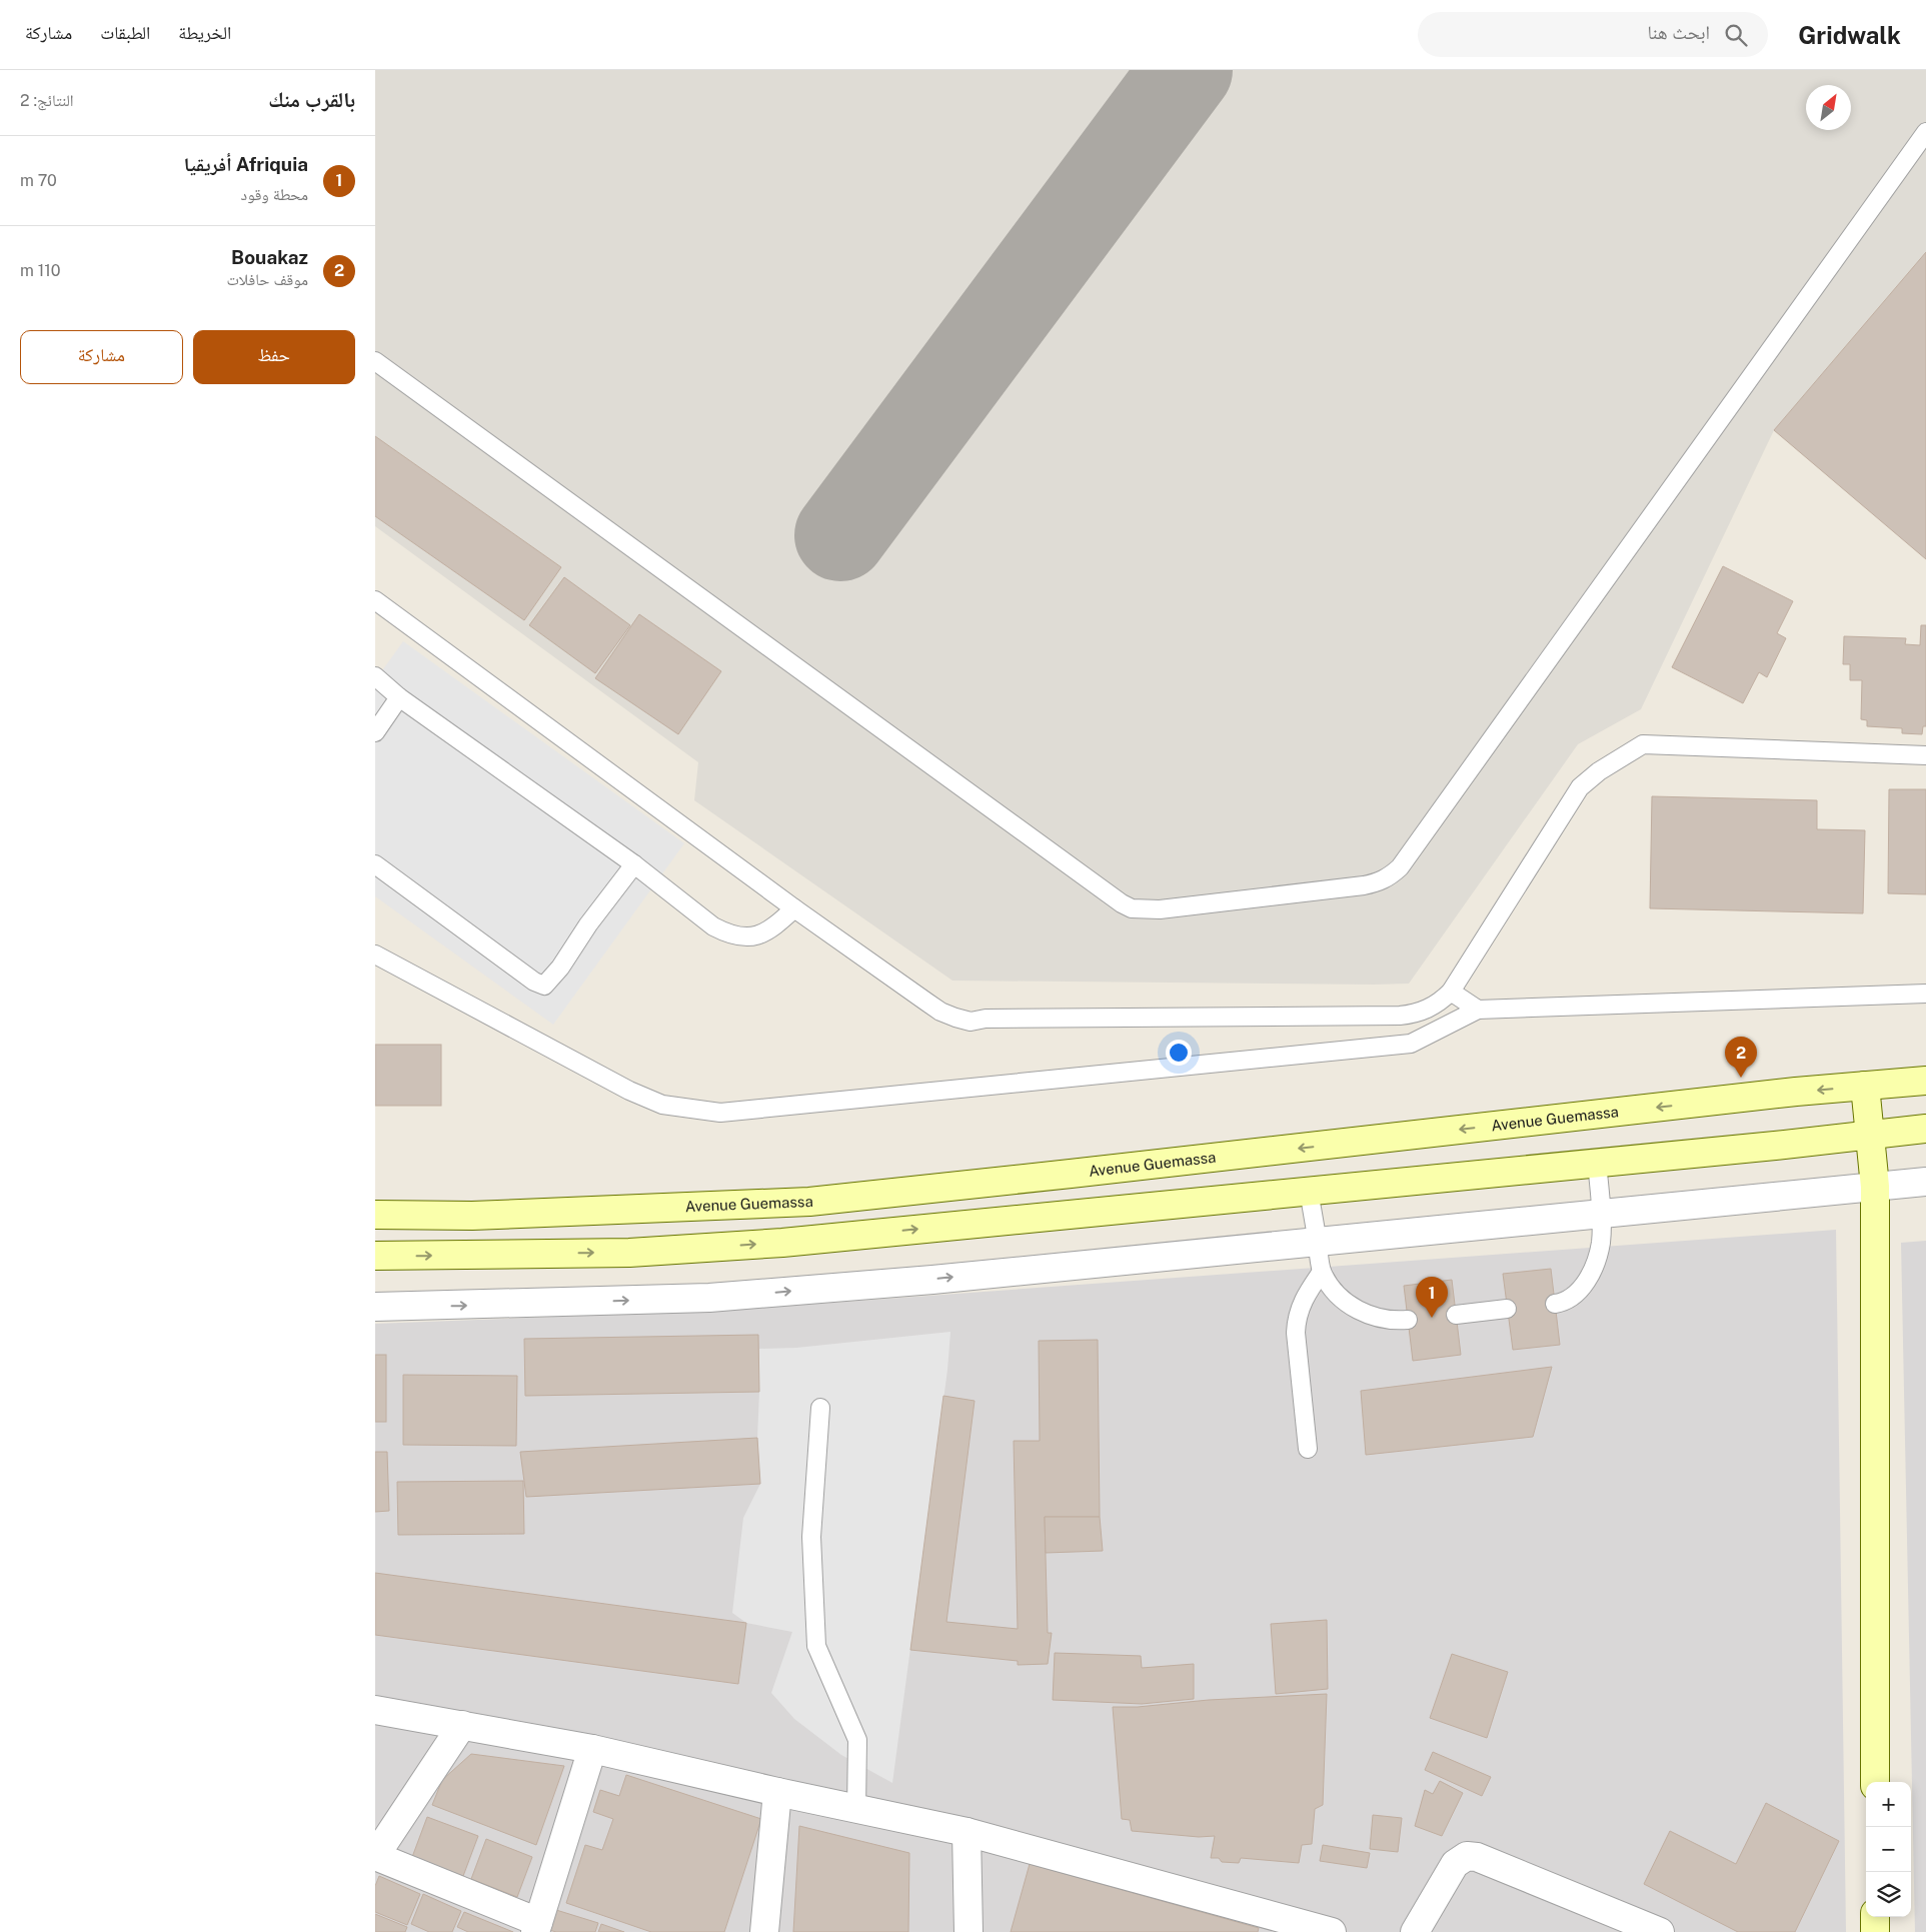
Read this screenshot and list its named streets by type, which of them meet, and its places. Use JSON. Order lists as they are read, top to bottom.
{
  "streets": {
    "main road": ["Avenue Guemassa"]
  },
  "north": "top right",
  "page": {
    "header": "Gridwalk",
    "search": "ابحث هنا",
    "nav": ["الخريطة", "الطبقات", "مشاركة"],
    "heading": ["بالقرب منك", "النتائج: 2"],
    "list": [
      {
        "mark": "1",
        "name": "Afriquia أفريقيا",
        "note": "محطة وقود",
        "value": "70 m"
      },
      {
        "mark": "2",
        "name": "Bouakaz",
        "note": "موقف حافلات",
        "value": "110 m"
      }
    ],
    "buttons": ["حفظ", "مشاركة"],
    "pins": ["2", "1"],
    "map_buttons": ["+", "−"]
  }
}
